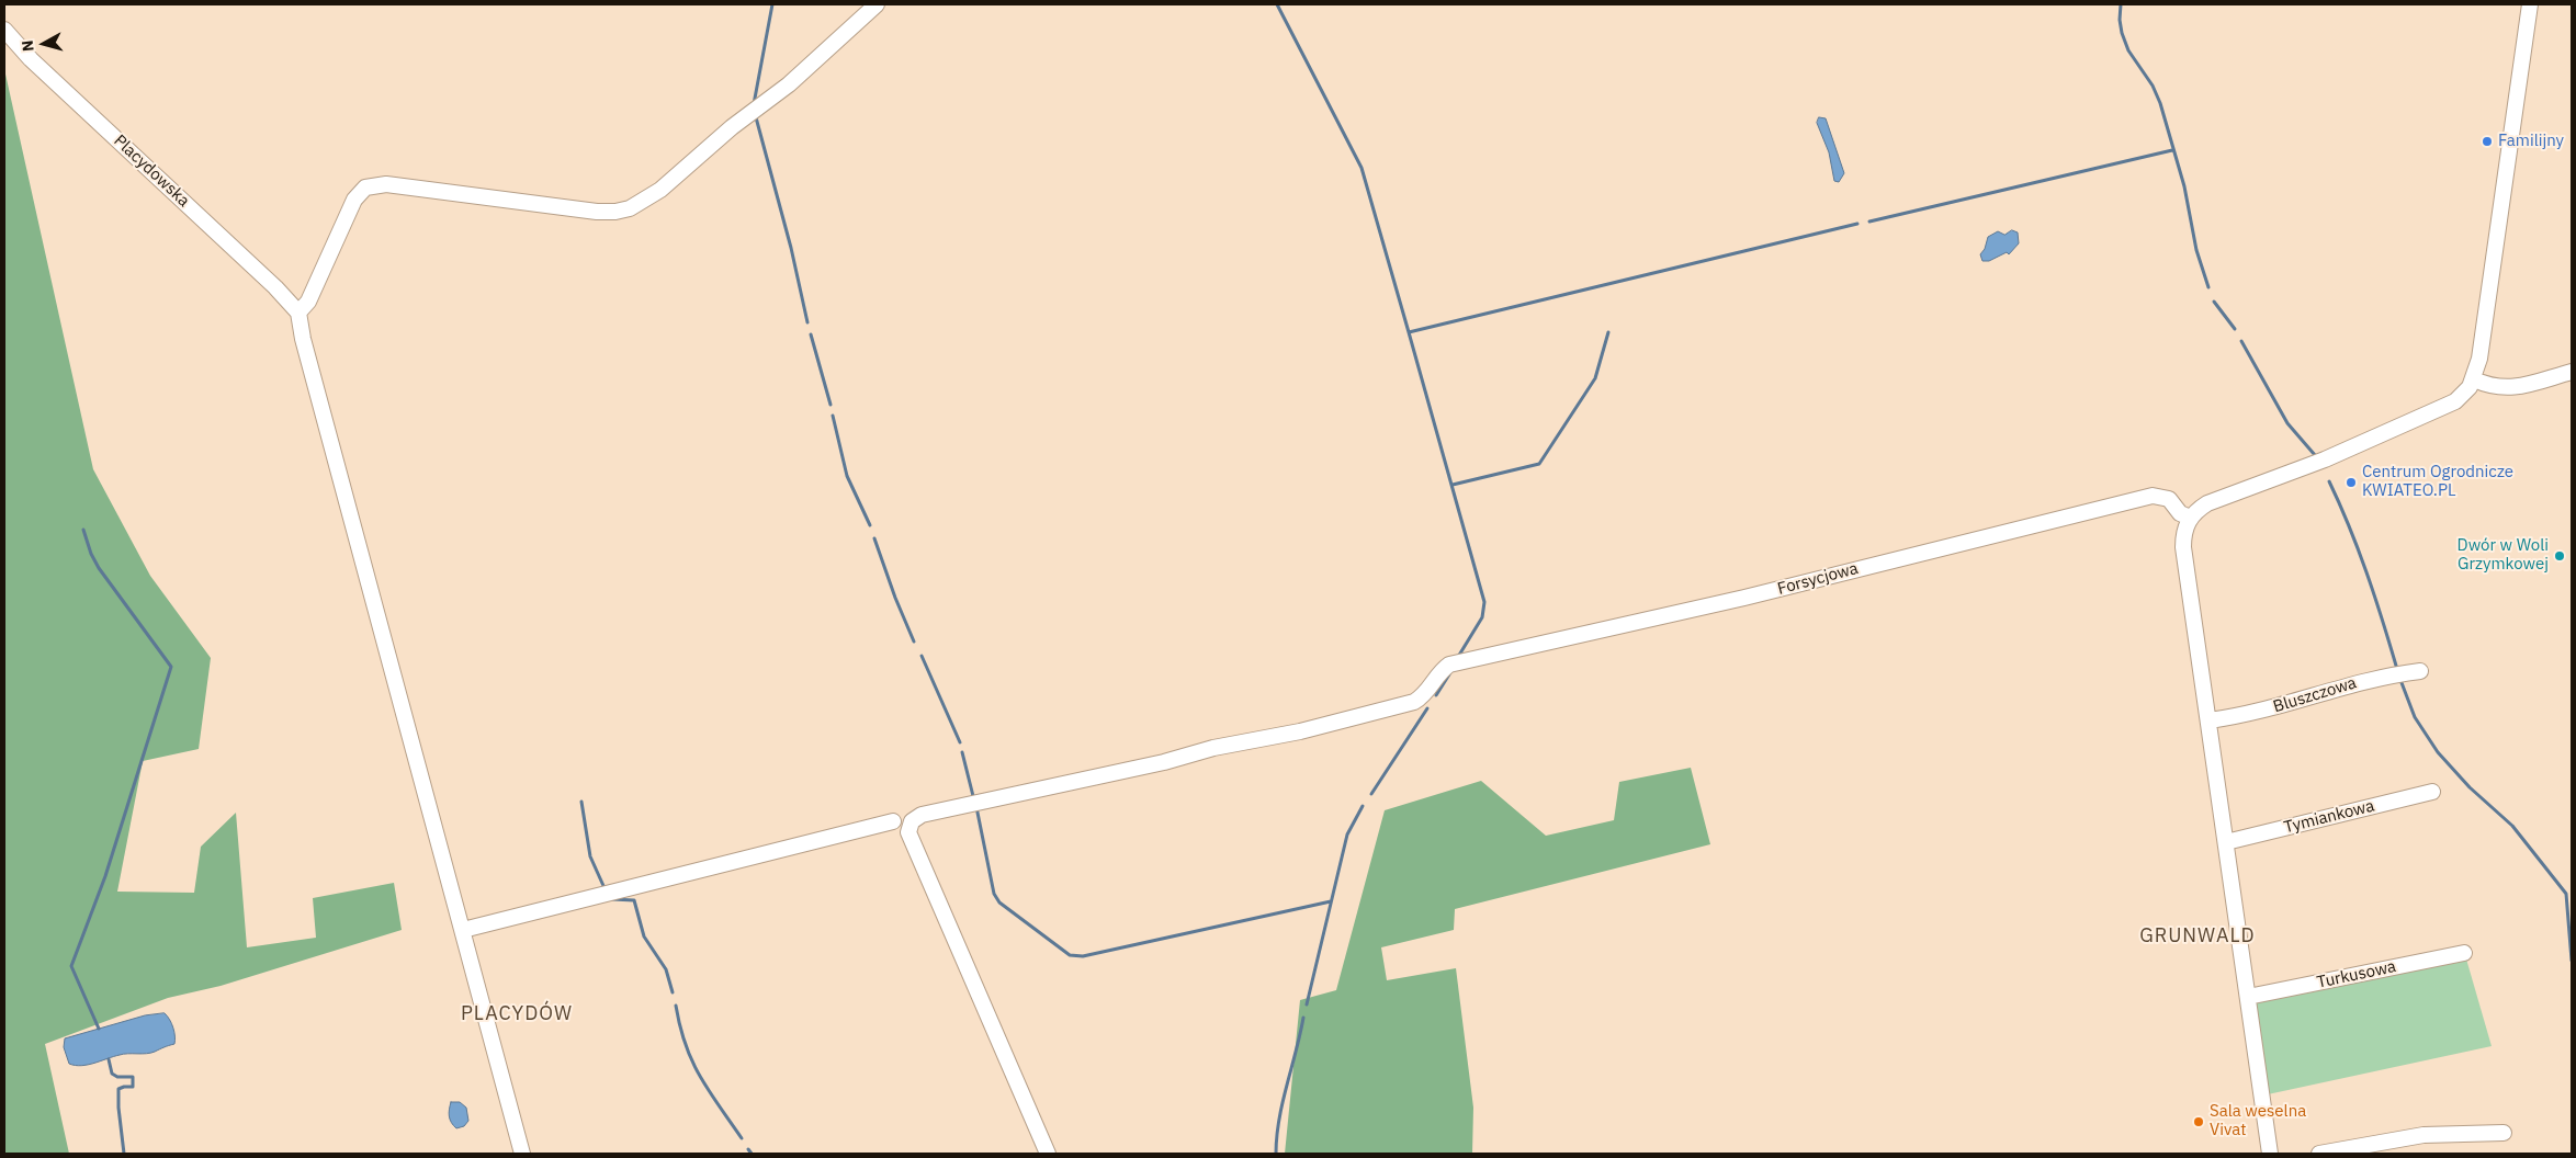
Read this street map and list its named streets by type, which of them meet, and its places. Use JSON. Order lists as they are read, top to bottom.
{
  "streets": {
    "street": [
      "Placydowska",
      "Forsycjowa",
      "Bluszczowa",
      "Tymiankowa",
      "Turkusowa"
    ]
  },
  "districts": ["GRUNWALD", "PLACYDÓW"],
  "places": [
    "Familijny",
    "Centrum Ogrodnicze KWIATEO.PL",
    "Dwór w Woli Grzymkowej",
    "Sala weselna Vivat"
  ],
  "north": "left"
}
